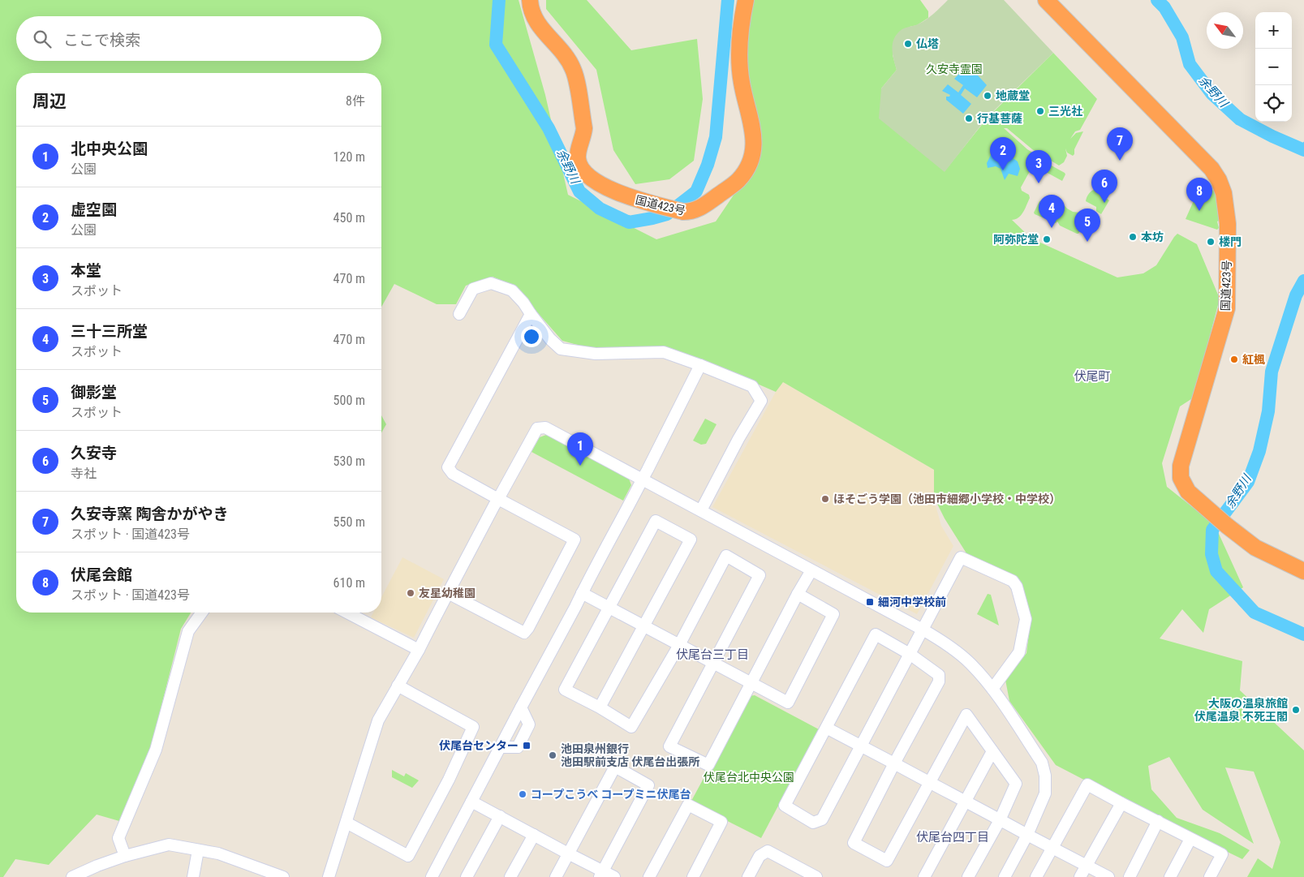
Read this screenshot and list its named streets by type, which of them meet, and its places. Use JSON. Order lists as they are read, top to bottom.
{
  "streets": {
    "highway": ["国道423号"]
  },
  "districts": ["伏尾町", "伏尾台三丁目", "伏尾台四丁目"],
  "water": ["余野川"],
  "parks": ["久安寺霊園", "伏尾台北中央公園"],
  "places": {
    "other": [
      "仏塔",
      "地蔵堂",
      "三光社",
      "行基菩薩",
      "本坊",
      "阿弥陀堂",
      "楼門",
      "紅楓",
      "ほそごう学園（池田市細郷小学校・中学校）",
      "友星幼稚園",
      "大阪の温泉旅館 伏尾温泉 不死王閣",
      "池田泉州銀行 池田駅前支店 伏尾台出張所",
      "コープこうべ コープミニ伏尾台"
    ],
    "transit": ["細河中学校前", "伏尾台センター"]
  },
  "north": "top left",
  "page": {
    "map_buttons": ["+", "−"],
    "search": "ここで検索",
    "heading": ["周辺", "8件"],
    "list": [
      {
        "mark": "1",
        "name": "北中央公園",
        "note": "公園",
        "value": "120 m"
      },
      {
        "mark": "2",
        "name": "虚空園",
        "note": "公園",
        "value": "450 m"
      },
      {
        "mark": "3",
        "name": "本堂",
        "note": "スポット",
        "value": "470 m"
      },
      {
        "mark": "4",
        "name": "三十三所堂",
        "note": "スポット",
        "value": "470 m"
      },
      {
        "mark": "5",
        "name": "御影堂",
        "note": "スポット",
        "value": "500 m"
      },
      {
        "mark": "6",
        "name": "久安寺",
        "note": "寺社",
        "value": "530 m"
      },
      {
        "mark": "7",
        "name": "久安寺窯 陶舎かがやき",
        "note": "スポット · 国道423号",
        "value": "550 m"
      },
      {
        "mark": "8",
        "name": "伏尾会館",
        "note": "スポット · 国道423号",
        "value": "610 m"
      }
    ],
    "pins": [
      "7",
      "2",
      "3",
      "6",
      "8",
      "4",
      "5",
      "1"
    ]
  }
}
